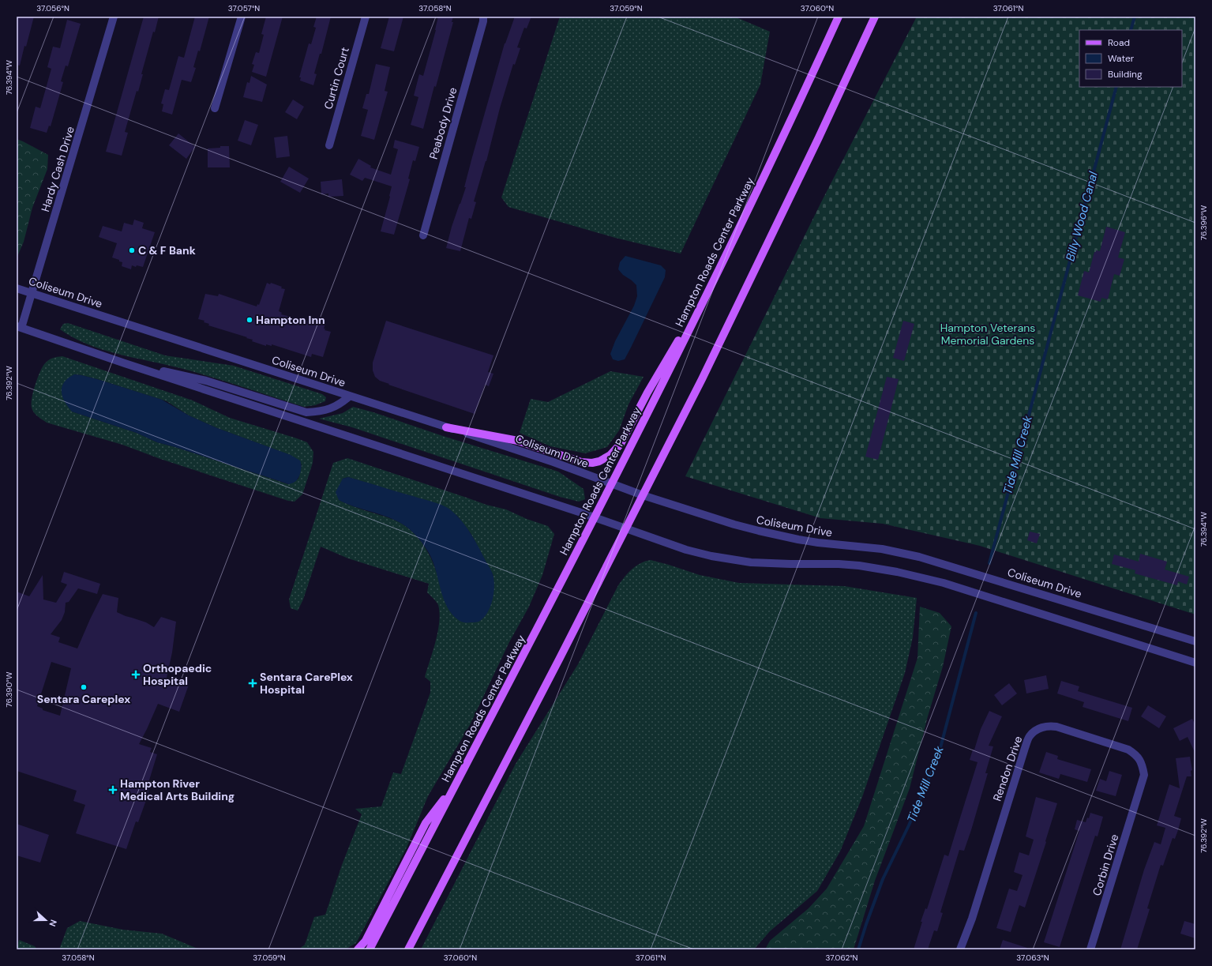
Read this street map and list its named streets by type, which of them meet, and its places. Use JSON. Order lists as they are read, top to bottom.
{
  "streets": {
    "main road": ["Hampton Roads Center Parkway"],
    "street": [
      "Curtin Court",
      "Peabody Drive",
      "Hardy Cash Drive",
      "Coliseum Drive",
      "Rendon Drive",
      "Corbin Drive"
    ]
  },
  "crossings": [
    ["Hardy Cash Drive", "Coliseum Drive"],
    ["Hampton Roads Center Parkway", "Coliseum Drive"],
    ["Rendon Drive", "Corbin Drive"]
  ],
  "water": ["Billy Wood Canal", "Tide Mill Creek"],
  "parks": ["Hampton Veterans Memorial Gardens"],
  "places": {
    "other": ["C & F Bank", "Hampton Inn", "Sentara Careplex"],
    "health": ["Orthopaedic Hospital", "Sentara CarePlex Hospital", "Hampton River Medical Arts Building"]
  },
  "legend": ["Road", "Water", "Building"],
  "north": "right",
  "coordinates": [
    "37.056°N",
    "37.057°N",
    "37.058°N",
    "37.059°N",
    "37.060°N",
    "37.061°N",
    "76.394°W",
    "76.396°W",
    "76.392°W",
    "76.390°W",
    "37.062°N",
    "37.063°N"
  ]
}
